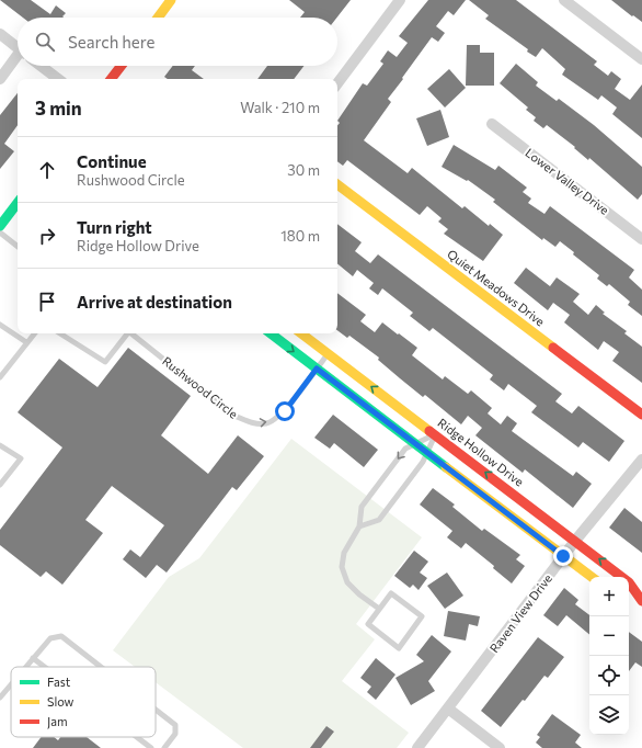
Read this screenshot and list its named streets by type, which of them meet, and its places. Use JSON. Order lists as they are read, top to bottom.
{
  "streets": {
    "street": [
      "Lower Valley Drive",
      "Quiet Meadows Drive",
      "Ridge Hollow Drive",
      "Raven View Drive"
    ],
    "lane": ["Rushwood Circle"]
  },
  "crossings": [
    ["Rushwood Circle", "Ridge Hollow Drive"],
    ["Ridge Hollow Drive", "Raven View Drive"]
  ],
  "legend": ["Fast", "Slow", "Jam"],
  "page": {
    "search": "Search here",
    "heading": ["3 min", "Walk · 210 m"],
    "list": [
      ["Continue", "Rushwood Circle", "30 m"],
      ["Turn right", "Ridge Hollow Drive", "180 m"],
      "Arrive at destination"
    ],
    "map_buttons": ["+", "−"]
  }
}
